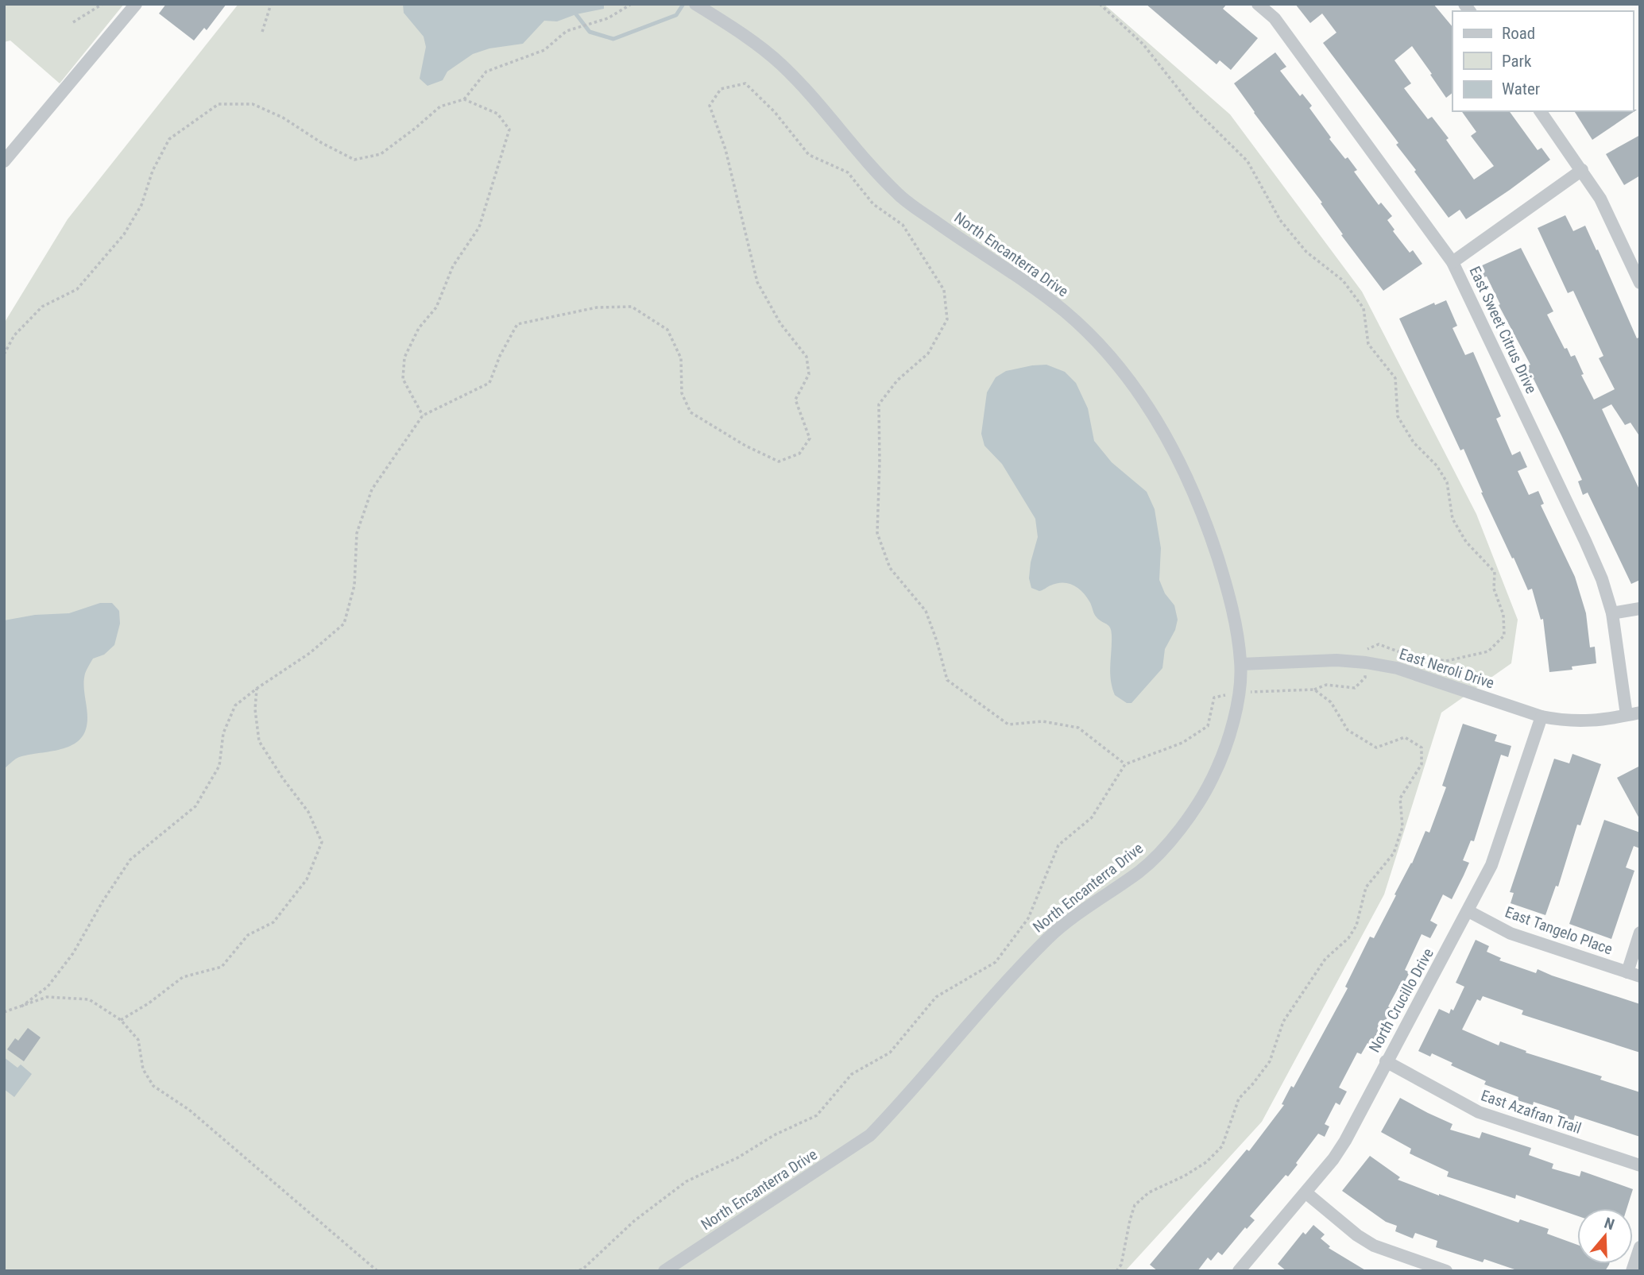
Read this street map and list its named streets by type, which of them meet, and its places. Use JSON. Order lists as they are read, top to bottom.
{
  "streets": {
    "street": [
      "North Encanterra Drive",
      "East Sweet Citrus Drive",
      "East Neroli Drive",
      "East Tangelo Place",
      "North Crucillo Drive",
      "East Azafran Trail"
    ]
  },
  "crossings": [
    ["North Encanterra Drive", "East Neroli Drive"],
    ["East Sweet Citrus Drive", "East Neroli Drive"],
    ["East Neroli Drive", "North Crucillo Drive"],
    ["East Tangelo Place", "North Crucillo Drive"],
    ["North Crucillo Drive", "East Azafran Trail"]
  ],
  "legend": ["Road", "Park", "Water"],
  "north": "top"
}
